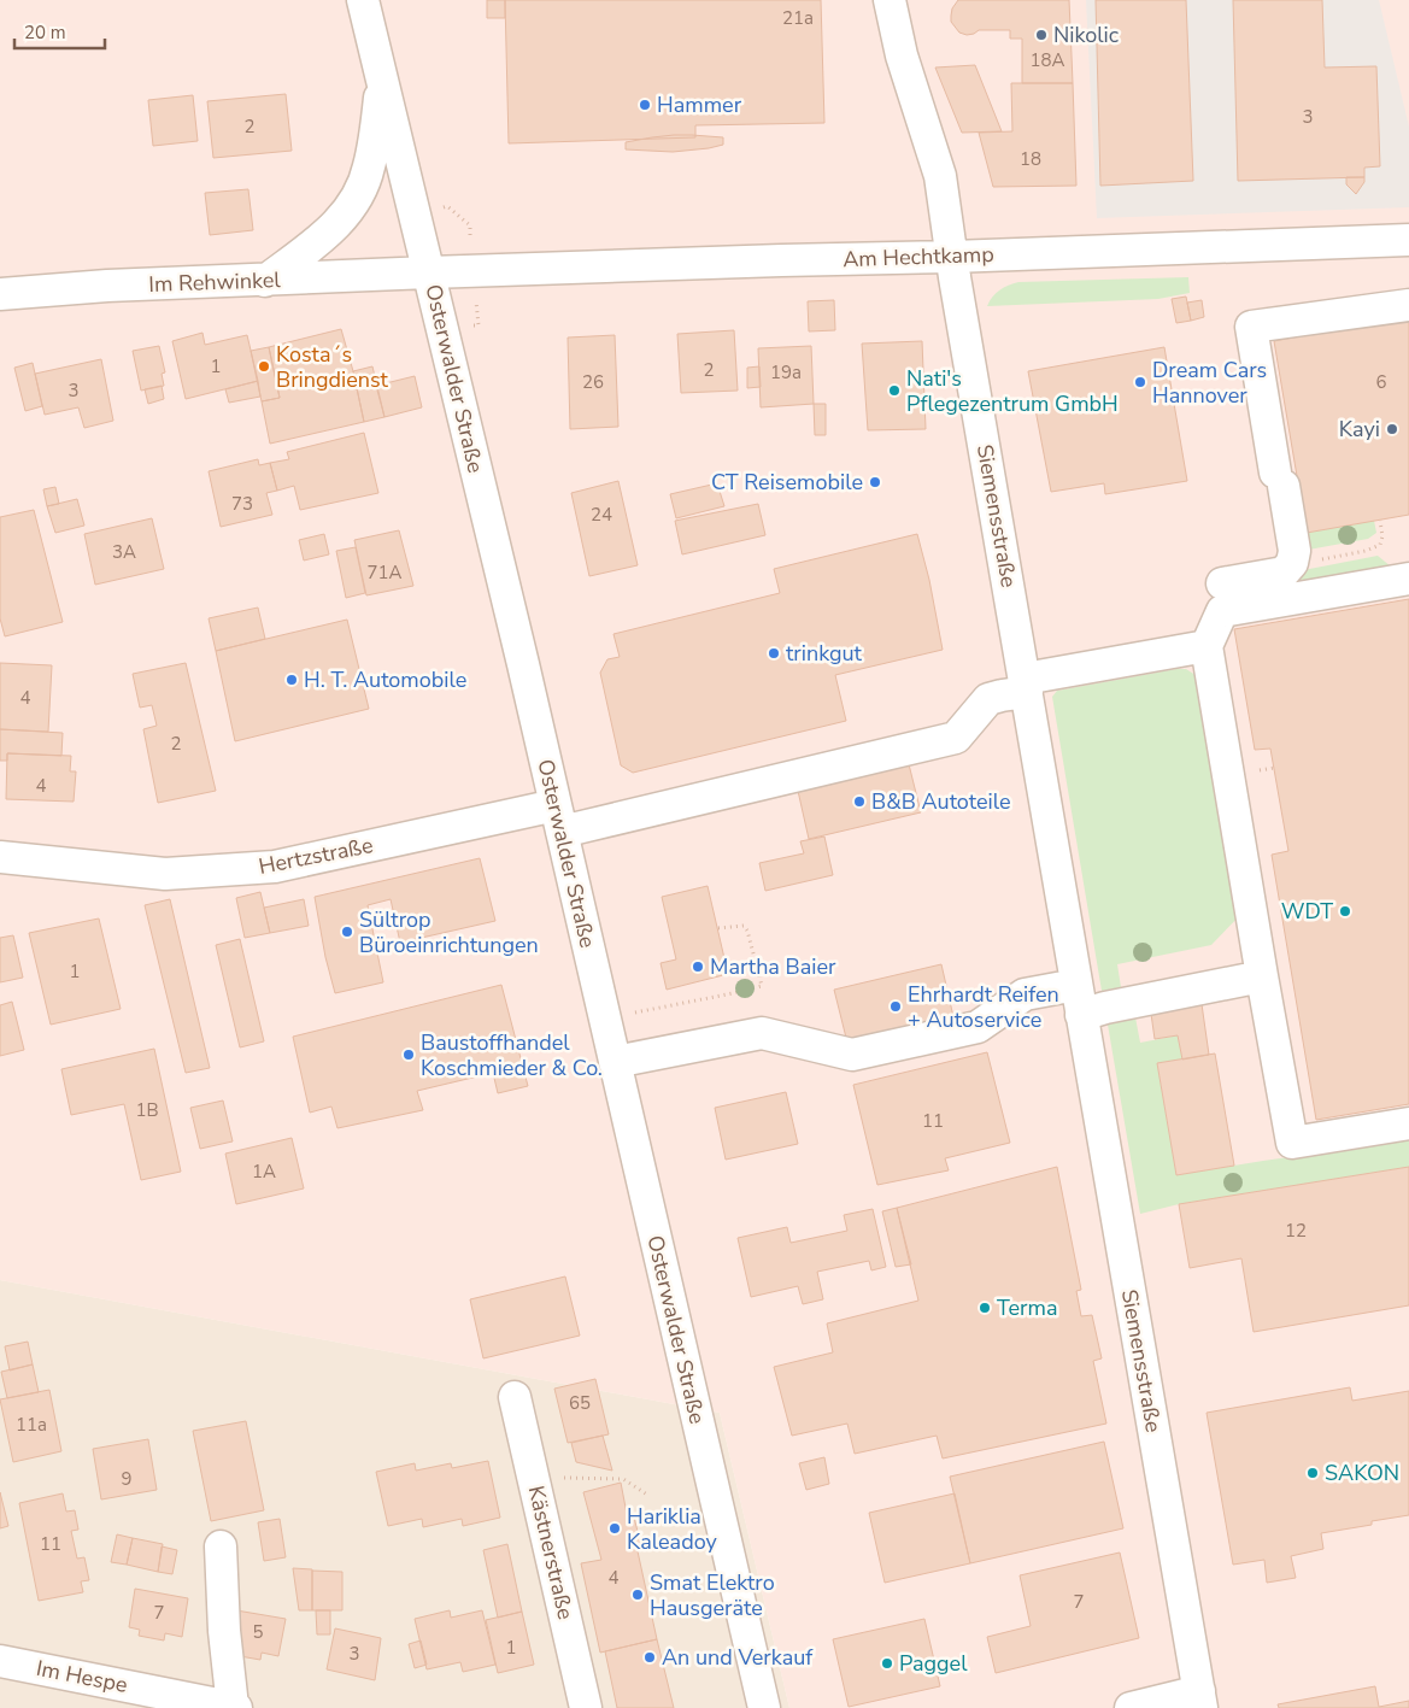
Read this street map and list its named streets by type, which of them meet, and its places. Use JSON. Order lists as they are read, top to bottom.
{
  "streets": {
    "street": [
      "Am Hechtkamp",
      "Im Rehwinkel",
      "Osterwalder Straße",
      "Siemensstraße",
      "Hertzstraße",
      "Kästnerstraße",
      "Im Hespe"
    ]
  },
  "crossings": [
    ["Am Hechtkamp", "Im Rehwinkel"],
    ["Am Hechtkamp", "Osterwalder Straße"],
    ["Am Hechtkamp", "Siemensstraße"],
    ["Im Rehwinkel", "Osterwalder Straße"],
    ["Osterwalder Straße", "Hertzstraße"],
    ["Siemensstraße", "Hertzstraße"]
  ],
  "places": [
    "Nikolic",
    "Hammer",
    "Kosta´s Bringdienst",
    "Dream Cars Hannover",
    "Nati's Pflegezentrum GmbH",
    "Kayi",
    "CT Reisemobile",
    "trinkgut",
    "H. T. Automobile",
    "B&B Autoteile",
    "WDT",
    "Sültrop Büroeinrichtungen",
    "Martha Baier",
    "Ehrhardt Reifen + Autoservice",
    "Baustoffhandel Koschmieder & Co.",
    "Terma",
    "SAKON",
    "Hariklia Kaleadoy",
    "Smat Elektro Hausgeräte",
    "An und Verkauf",
    "Paggel"
  ],
  "house_numbers": [
    "21a",
    "18A",
    "3",
    "2",
    "18",
    "1",
    "2",
    "19a",
    "26",
    "6",
    "3",
    "73",
    "24",
    "3A",
    "71A",
    "4",
    "2",
    "4",
    "1",
    "1B",
    "11",
    "1A",
    "12",
    "65",
    "11a",
    "9",
    "11",
    "4",
    "7",
    "7",
    "5",
    "1",
    "3"
  ],
  "scale_bar": "20 m"
}
